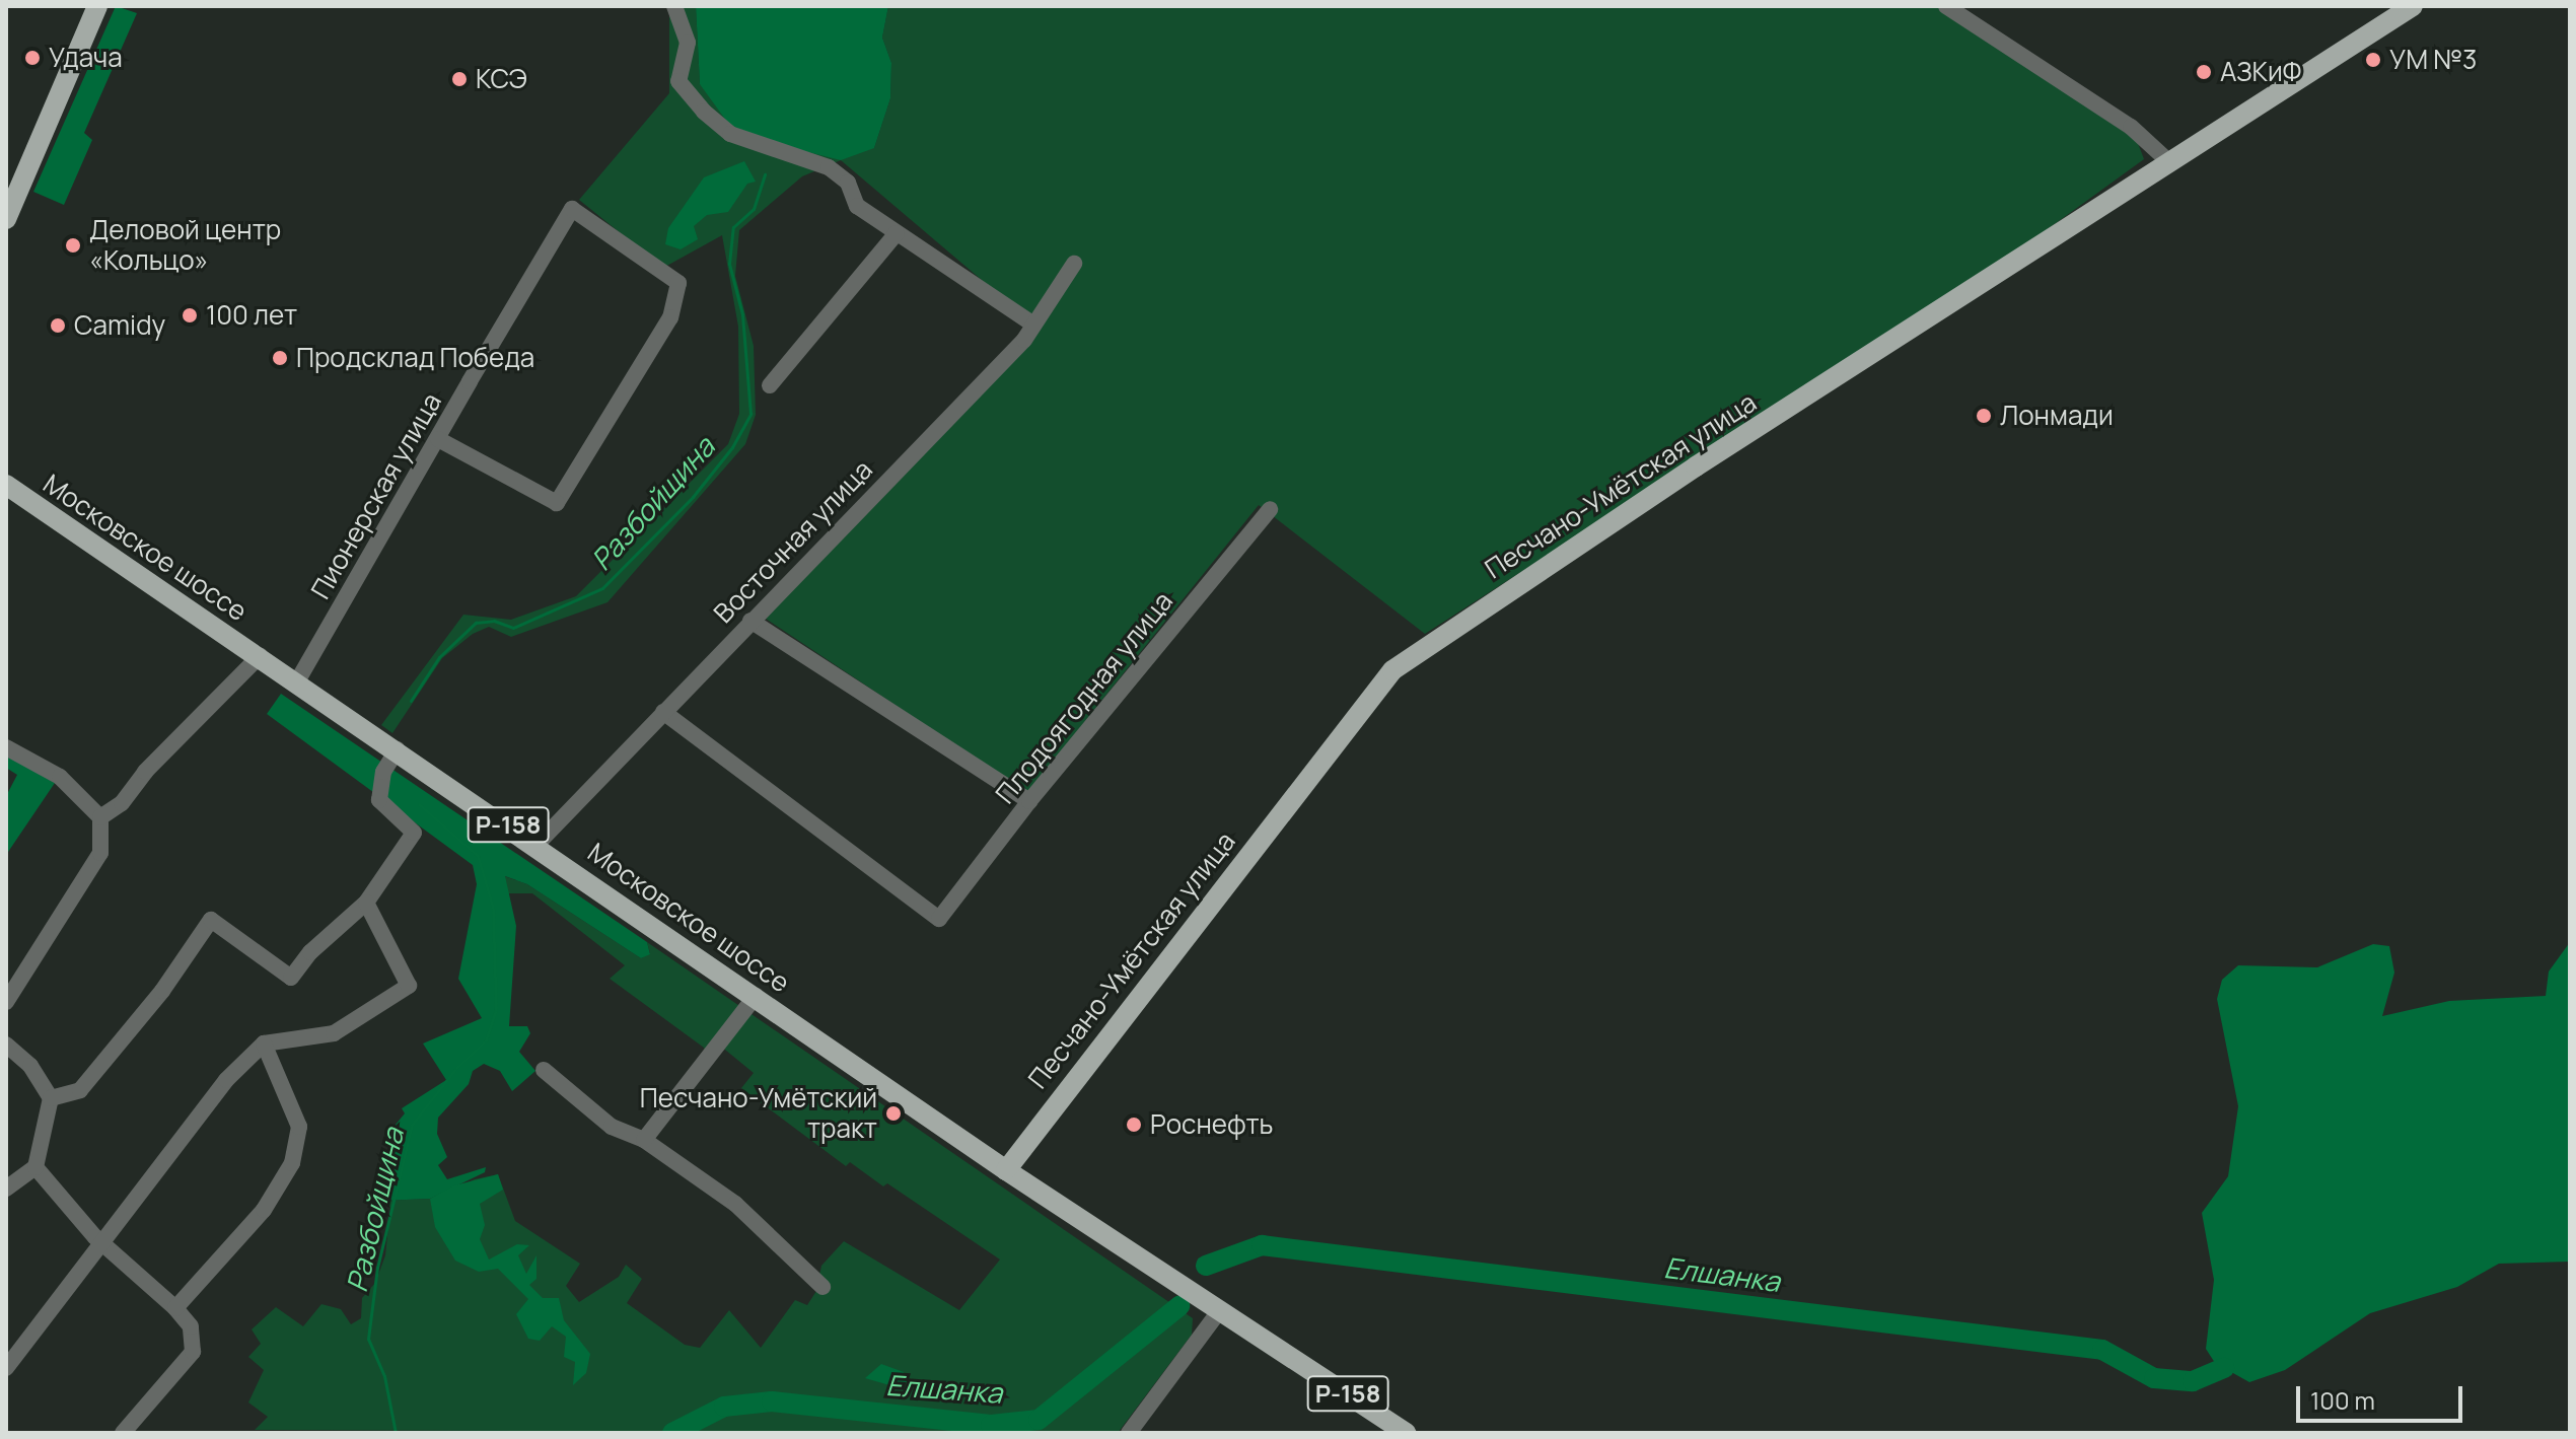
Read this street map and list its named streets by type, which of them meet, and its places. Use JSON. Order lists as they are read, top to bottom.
{
  "streets": {
    "main road": ["Песчано-Умётская улица", "Московское шоссе", "Р-158"],
    "street": ["Пионерская улица", "Восточная улица", "Плодоягодная улица"]
  },
  "crossings": [
    ["Песчано-Умётская улица", "Московское шоссе"],
    ["Пионерская улица", "Московское шоссе"],
    ["Восточная улица", "Московское шоссе"],
    ["Восточная улица", "Плодоягодная улица"],
    ["Московское шоссе", "Р-158"]
  ],
  "water": ["Разбойщина", "Елшанка"],
  "places": [
    "Удача",
    "УМ №3",
    "АЗКиФ",
    "КСЭ",
    "Деловой центр «Кольцо»",
    "100 лет",
    "Camidy",
    "Продсклад Победа",
    "Лонмади",
    "Песчано-Умётский тракт",
    "Роснефть"
  ],
  "scale_bar": "100 m"
}
